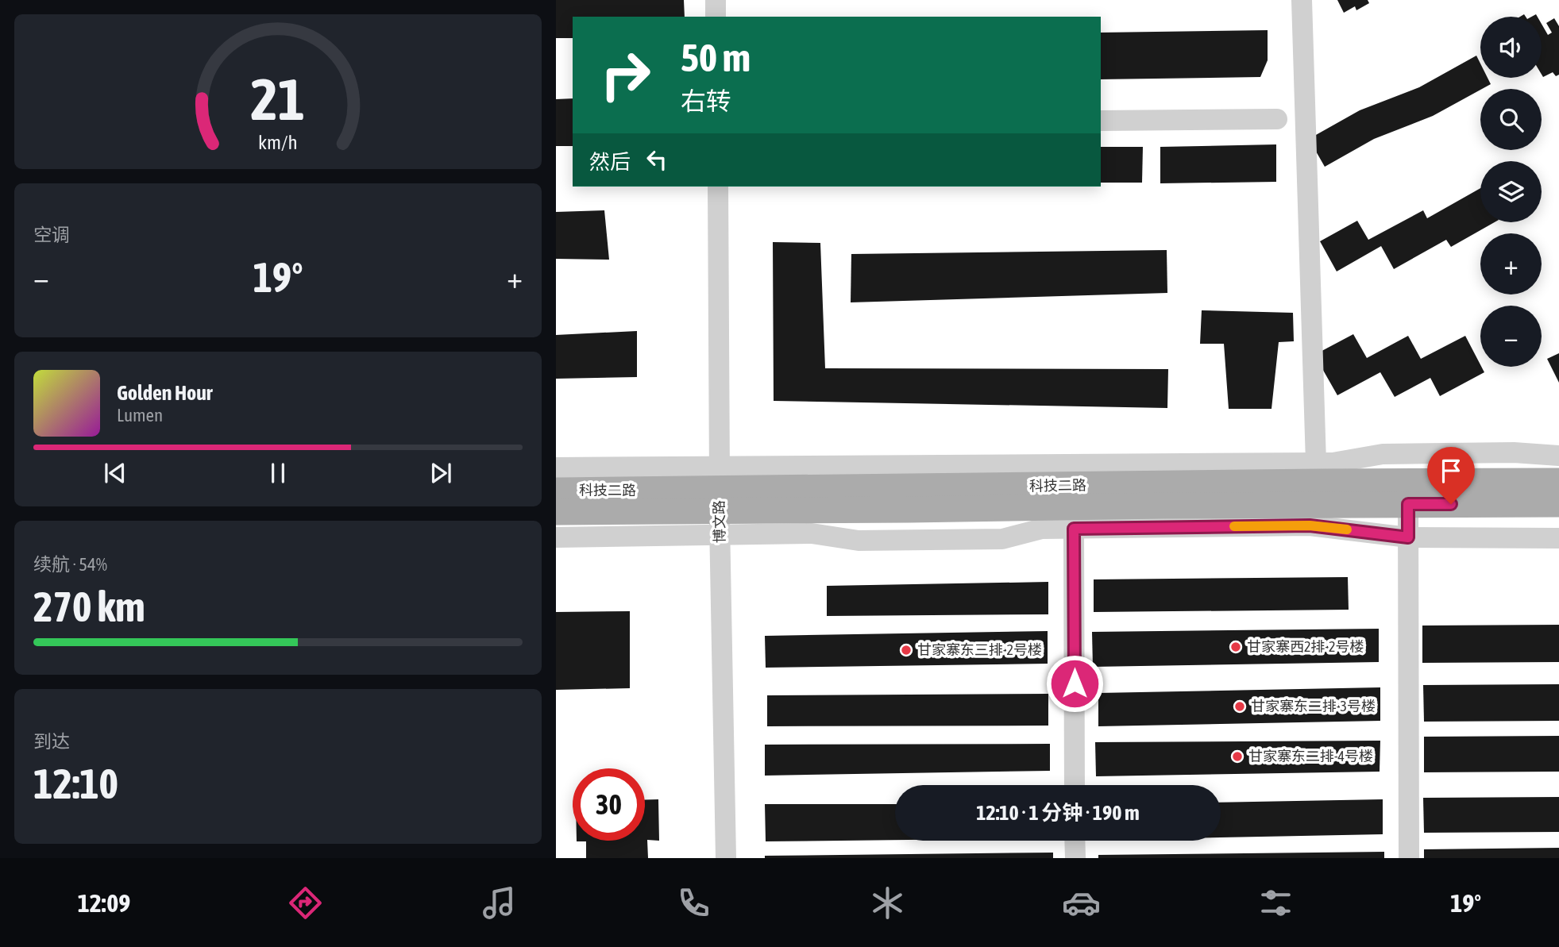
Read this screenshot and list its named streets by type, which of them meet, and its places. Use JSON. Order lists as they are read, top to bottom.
{
  "streets": {
    "main road": ["科技二路"],
    "street": ["博文路"]
  },
  "crossings": [
    ["科技二路", "博文路"]
  ],
  "places": [
    "甘家寨西2排-2号楼",
    "甘家寨东三排-2号楼",
    "甘家寨东二排-3号楼",
    "甘家寨东二排-4号楼"
  ],
  "page": {
    "map_buttons": ["+", "−"],
    "turn": ["50 m", "右转"],
    "then": "然后",
    "tile": [
      "空调",
      ["续航 · 54%", "270 km"],
      ["到达", "12:10"]
    ],
    "heat": ["−", "19°", "+"],
    "song": ["Golden Hour", "Lumen"],
    "limit": "30",
    "trip": "12:10 · 1 分钟 · 190 m",
    "tabs": ["12:09", "19°"],
    "gauge": ["21", "km/h"]
  }
}
